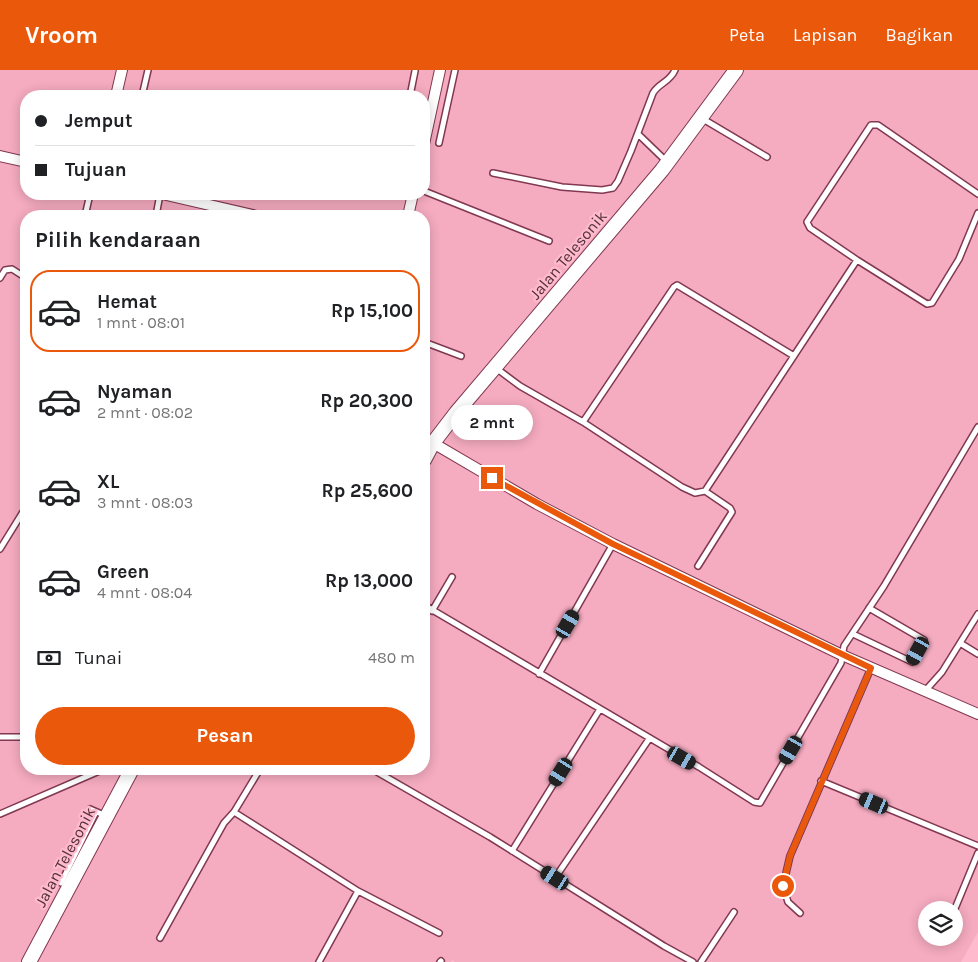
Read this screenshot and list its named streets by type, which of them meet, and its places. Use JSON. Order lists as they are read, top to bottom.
{
  "streets": {
    "street": ["Jalan Telesonik"]
  },
  "page": {
    "header": "Vroom",
    "nav": ["Peta", "Lapisan", "Bagikan"],
    "banner": ["Jemput", "Tujuan"],
    "heading": "Pilih kendaraan",
    "list": [
      {
        "name": "Hemat",
        "note": "1 mnt · 08:01",
        "value": "Rp 15,100"
      },
      {
        "name": "Nyaman",
        "note": "2 mnt · 08:02",
        "value": "Rp 20,300"
      },
      {
        "name": "XL",
        "note": "3 mnt · 08:03",
        "value": "Rp 25,600"
      },
      {
        "name": "Green",
        "note": "4 mnt · 08:04",
        "value": "Rp 13,000"
      }
    ],
    "bubble": "2 mnt",
    "pay": ["Tunai", "480 m"],
    "buttons": "Pesan"
  }
}
